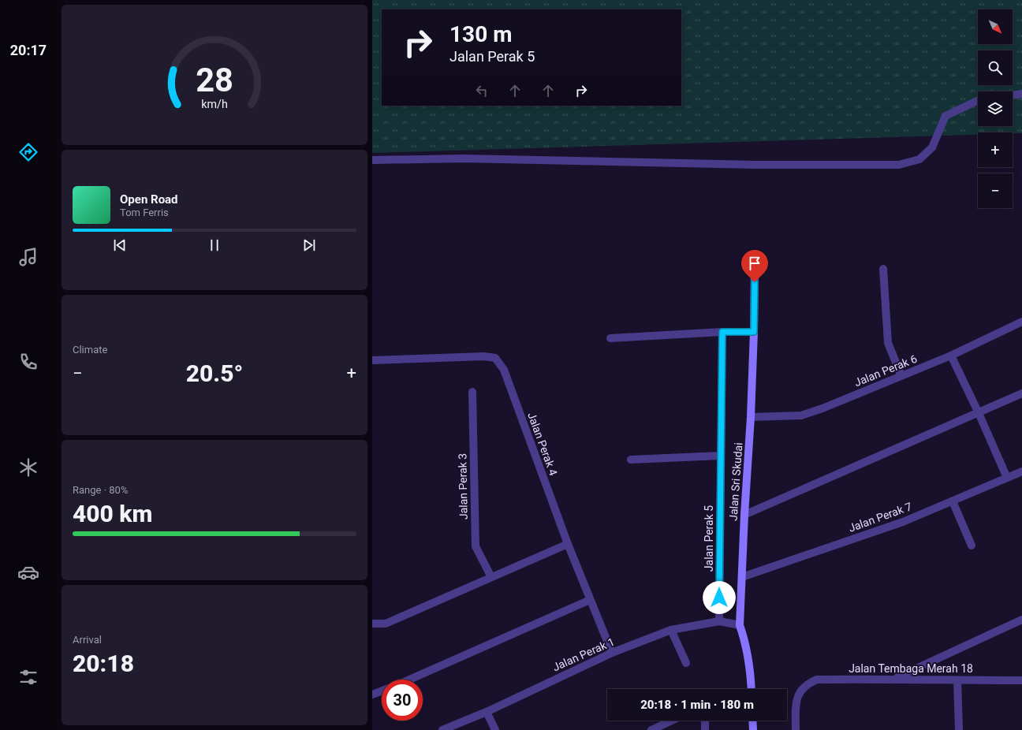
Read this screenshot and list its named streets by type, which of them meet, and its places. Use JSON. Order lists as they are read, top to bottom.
{
  "streets": {
    "street": [
      "Jalan Perak 6",
      "Jalan Perak 4",
      "Jalan Sri Skudai",
      "Jalan Perak 3",
      "Jalan Perak 7",
      "Jalan Perak 5",
      "Jalan Perak 1",
      "Jalan Tembaga Merah 18"
    ]
  },
  "crossings": [
    ["Jalan Perak 6", "Jalan Sri Skudai"],
    ["Jalan Perak 4", "Jalan Perak 1"],
    ["Jalan Sri Skudai", "Jalan Perak 7"],
    ["Jalan Sri Skudai", "Jalan Perak 1"],
    ["Jalan Perak 5", "Jalan Perak 1"]
  ],
  "north": "bottom right",
  "page": {
    "tabs": "20:17",
    "map_buttons": ["+", "−"],
    "turn": ["130 m", "Jalan Perak 5"],
    "song": ["Open Road", "Tom Ferris"],
    "tile": [
      "Climate",
      ["Range · 80%", "400 km"],
      ["Arrival", "20:18"]
    ],
    "heat": ["−", "20.5°", "+"],
    "limit": "30",
    "trip": "20:18 · 1 min · 180 m",
    "gauge": ["28", "km/h"]
  }
}
